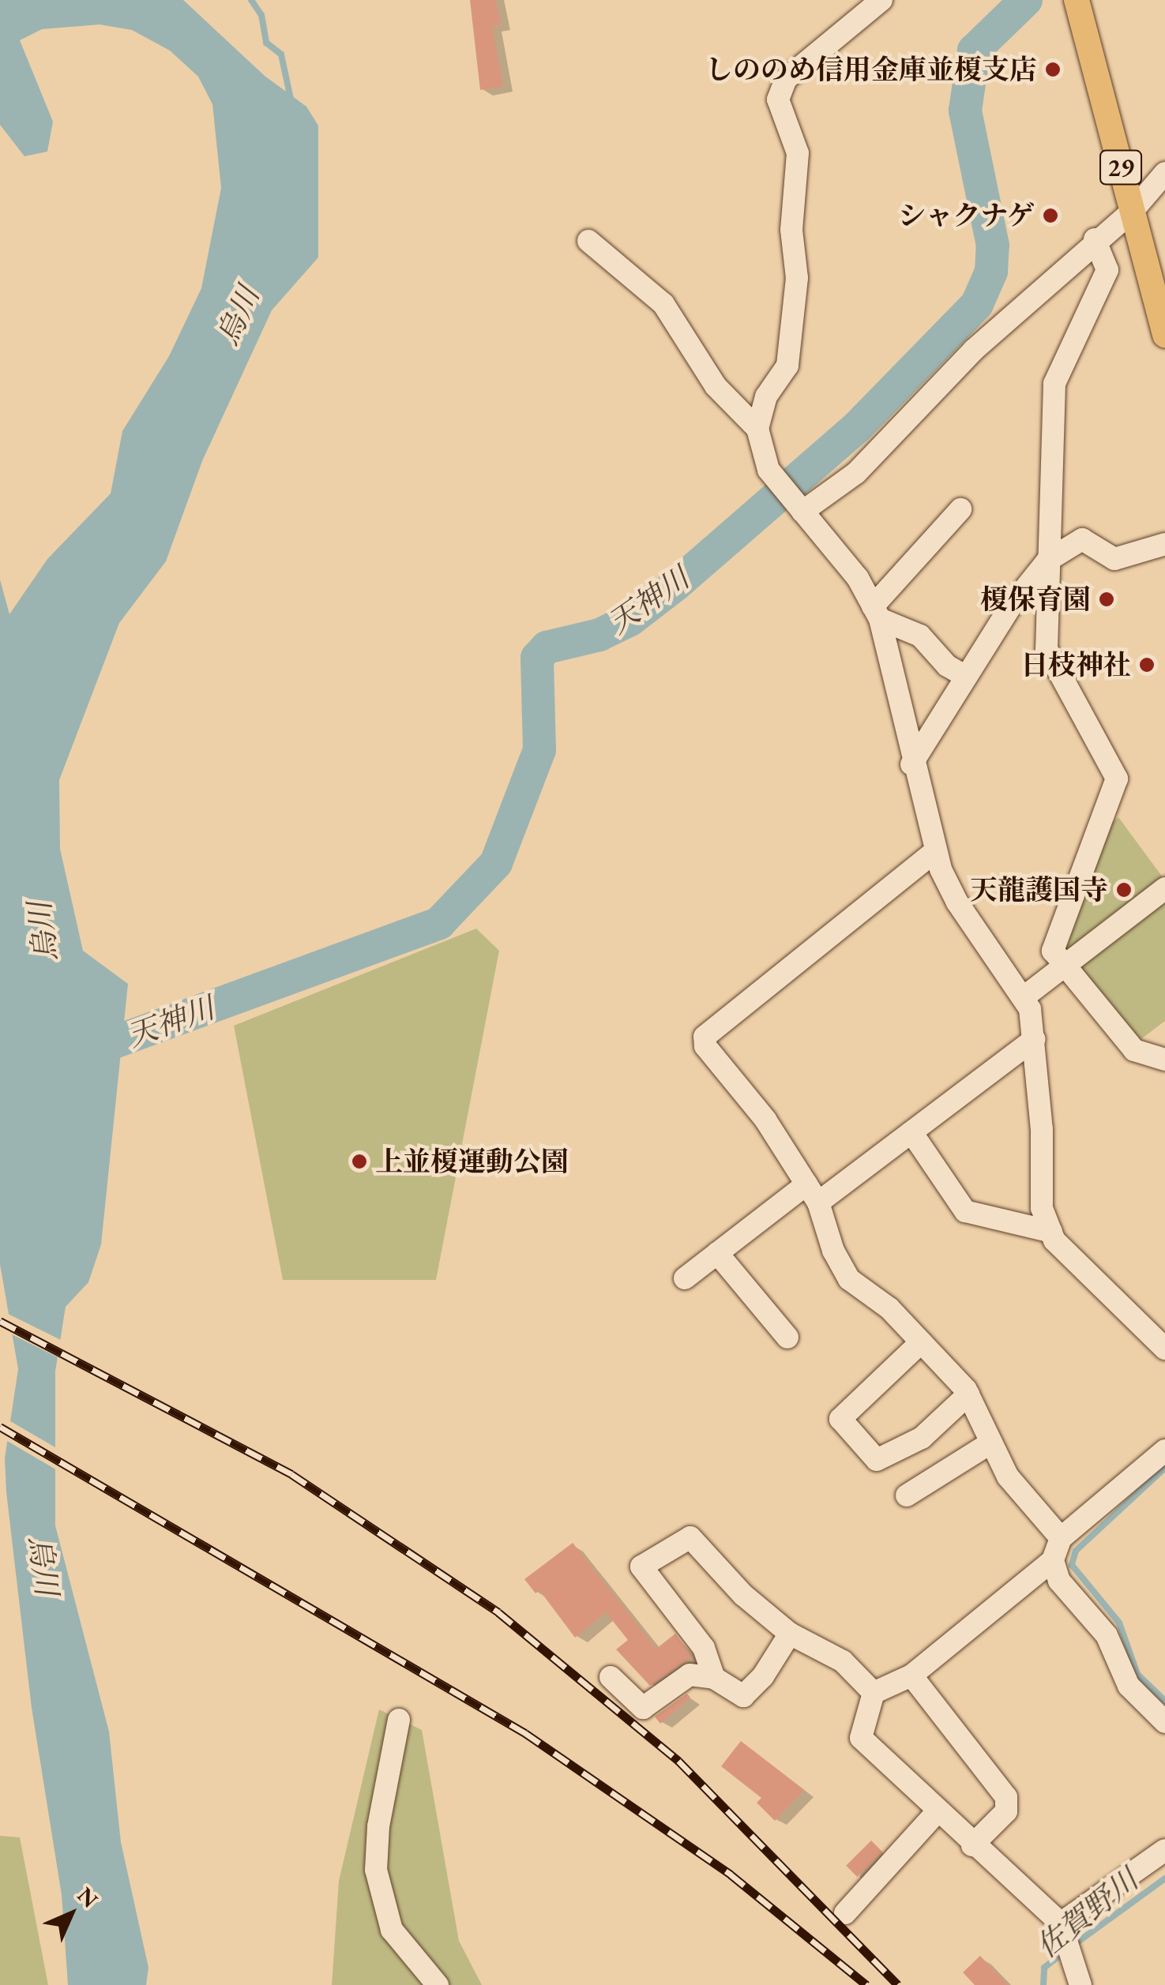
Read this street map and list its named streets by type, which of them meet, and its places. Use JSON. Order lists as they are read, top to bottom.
{
  "streets": {
    "main road": ["29"]
  },
  "water": ["烏川", "天神川", "佐賀野川"],
  "places": [
    "しののめ信用金庫並榎支店",
    "シャクナゲ",
    "榎保育園",
    "日枝神社",
    "天龍護国寺",
    "上並榎運動公園"
  ],
  "north": "top right"
}
